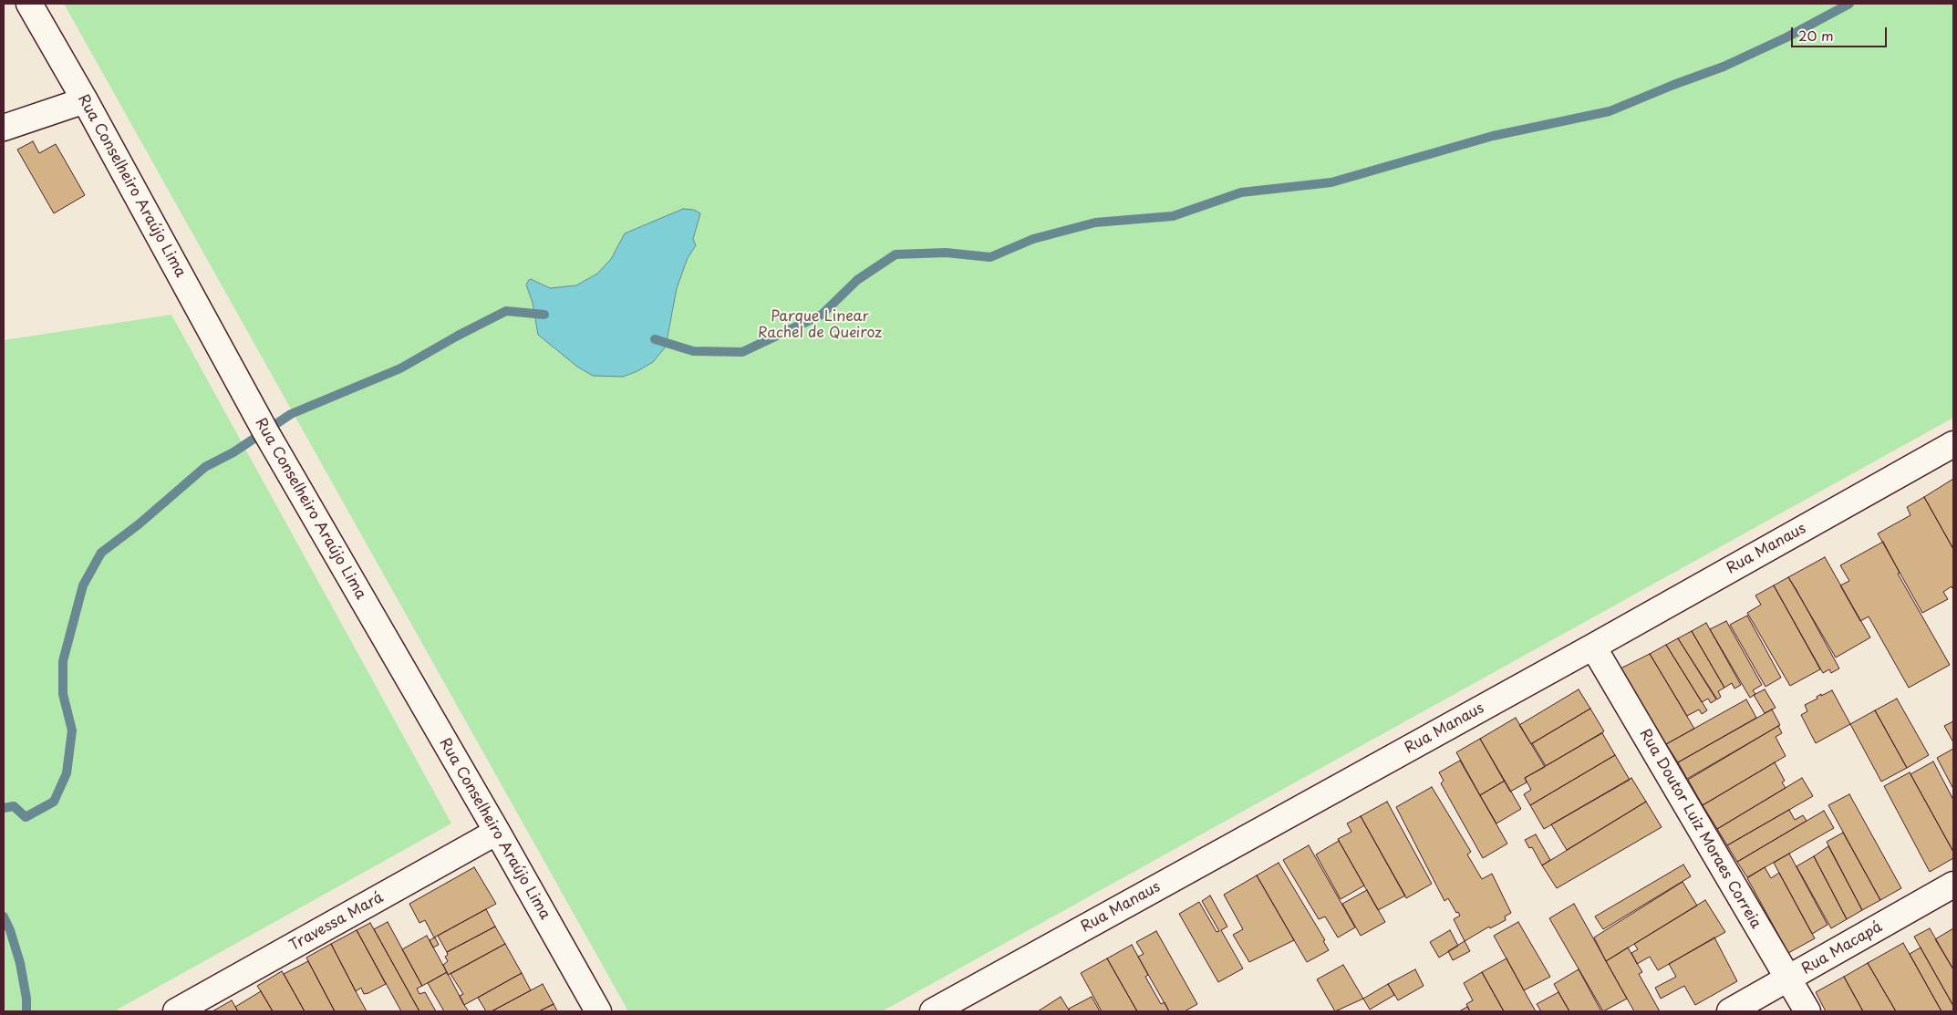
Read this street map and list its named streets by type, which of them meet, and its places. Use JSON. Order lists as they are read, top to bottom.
{
  "streets": {
    "street": [
      "Rua Conselheiro Araújo Lima",
      "Rua Manaus",
      "Rua Doutor Luiz Moraes Correia",
      "Travessa Mará",
      "Rua Macapá"
    ]
  },
  "crossings": [
    ["Rua Conselheiro Araújo Lima", "Travessa Mará"],
    ["Rua Manaus", "Rua Doutor Luiz Moraes Correia"],
    ["Rua Doutor Luiz Moraes Correia", "Rua Macapá"]
  ],
  "parks": ["Parque Linear Rachel de Queiroz"],
  "scale_bar": "20 m"
}
